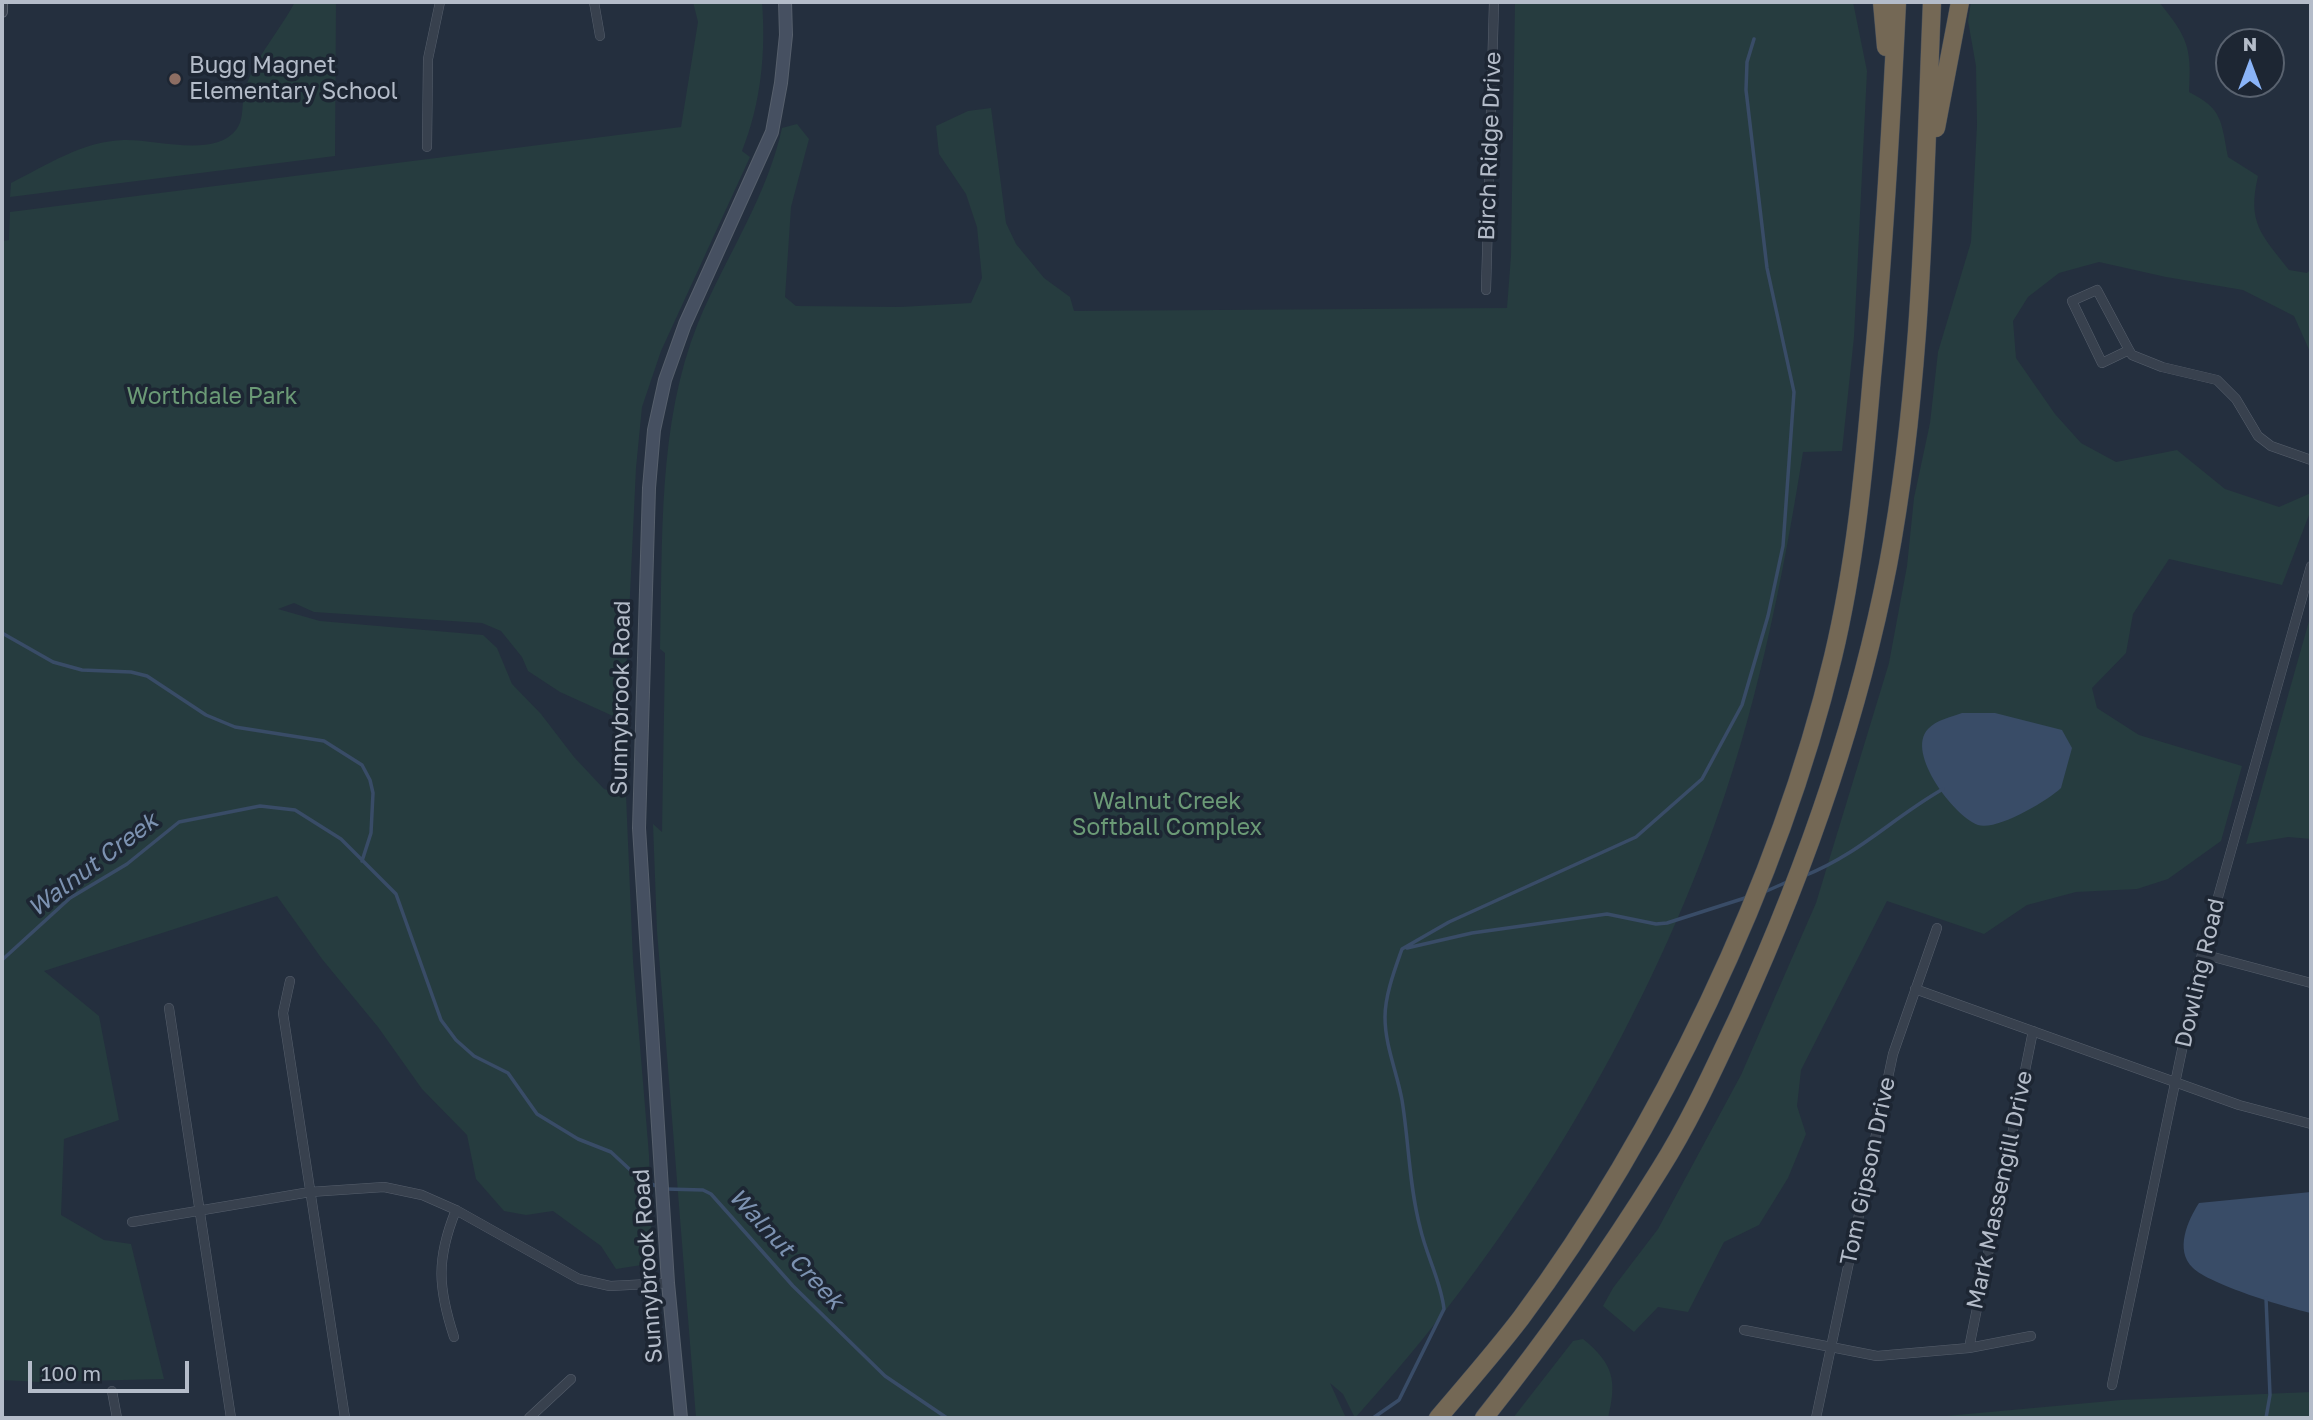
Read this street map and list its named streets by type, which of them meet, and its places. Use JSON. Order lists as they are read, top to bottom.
{
  "streets": {
    "main road": ["Sunnybrook Road"],
    "street": [
      "Birch Ridge Drive",
      "Dowling Road",
      "Tom Gipson Drive",
      "Mark Massengill Drive"
    ]
  },
  "water": ["Walnut Creek"],
  "parks": ["Worthdale Park", "Walnut Creek Softball Complex"],
  "places": ["Bugg Magnet Elementary School"],
  "scale_bar": "100 m",
  "north": "top"
}
